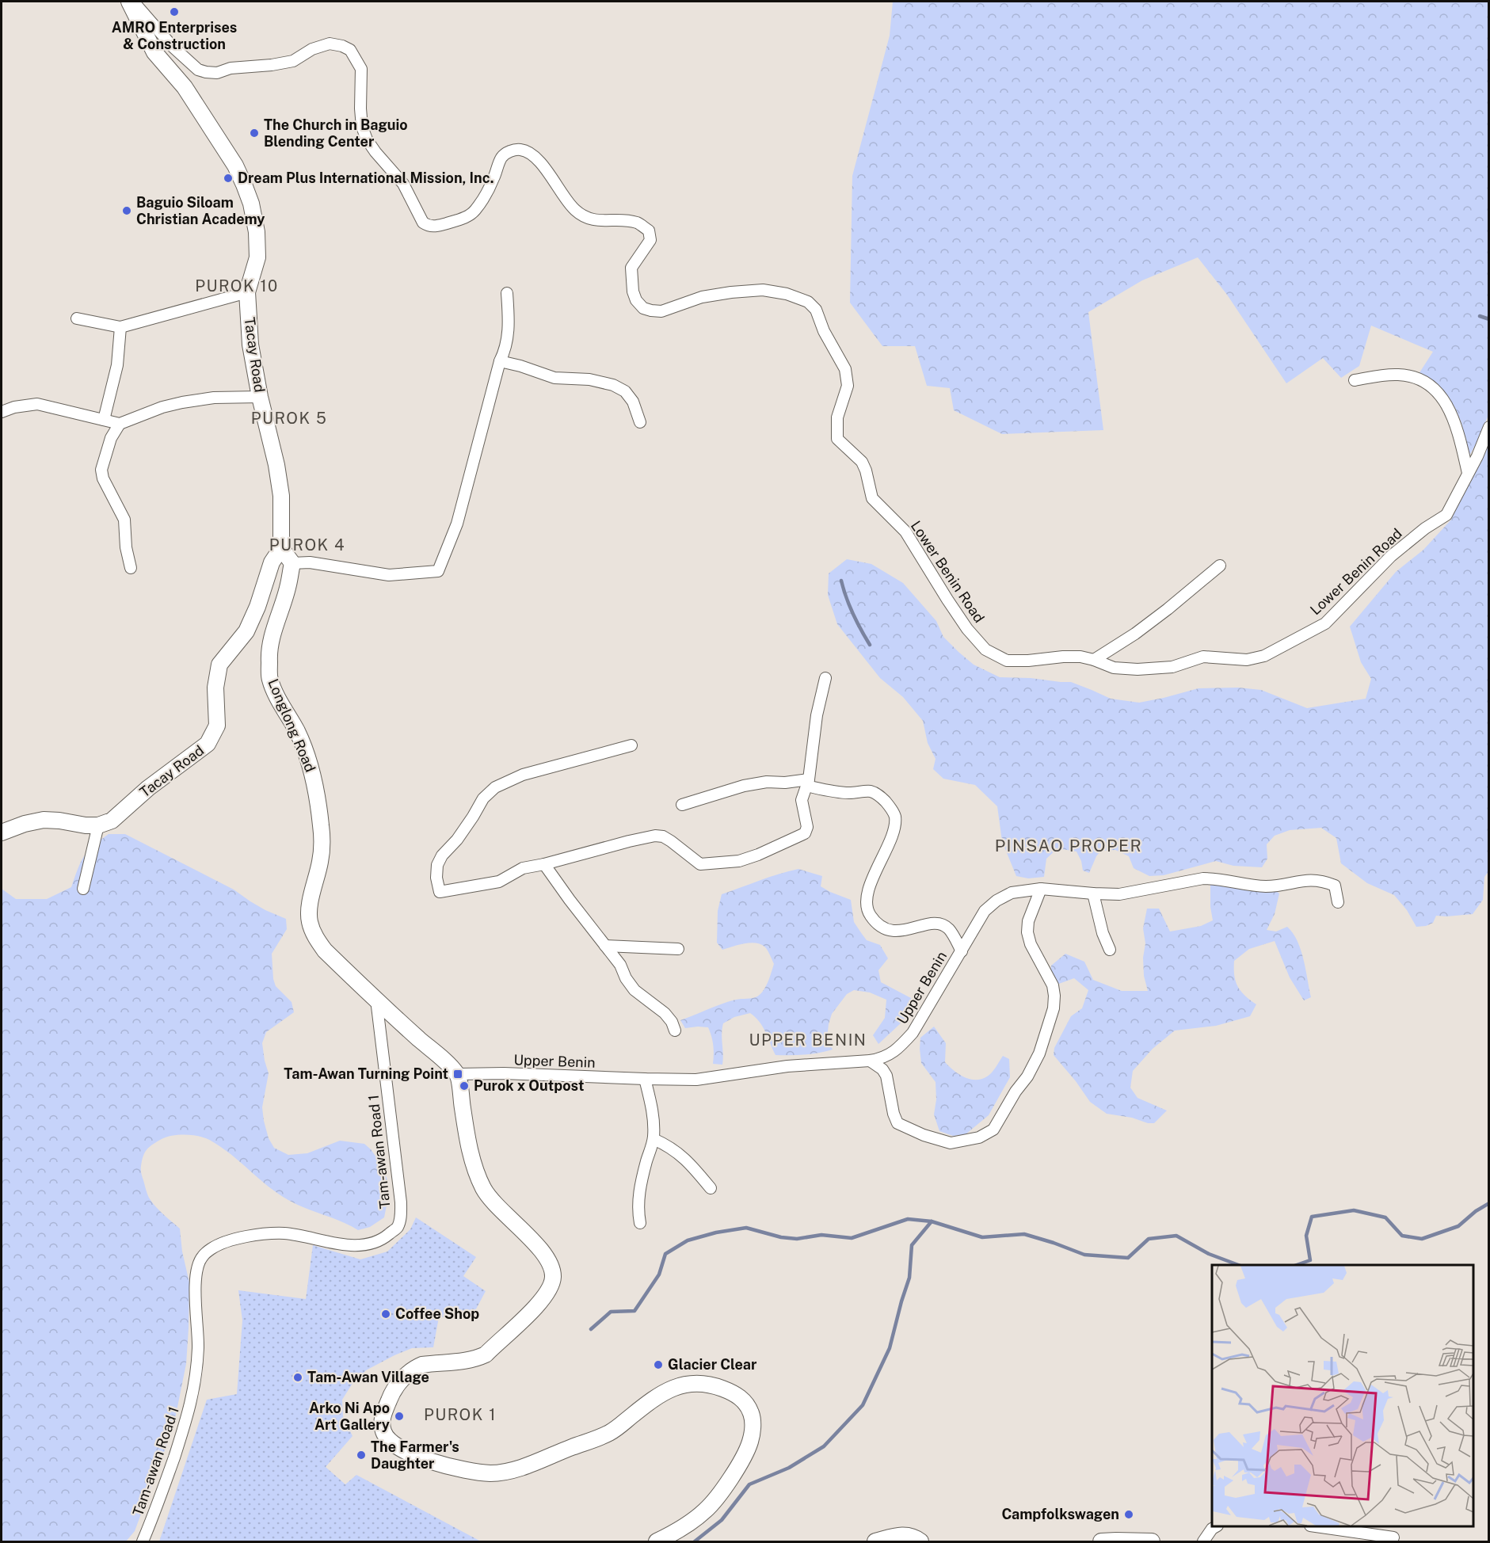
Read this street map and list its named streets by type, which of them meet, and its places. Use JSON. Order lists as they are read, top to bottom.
{
  "streets": {
    "main road": ["Tacay Road", "Longlong Road"],
    "street": ["Lower Benin Road", "Upper Benin", "Tam-awan Road 1"]
  },
  "crossings": [
    ["Longlong Road", "Upper Benin"],
    ["Longlong Road", "Tam-awan Road 1"]
  ],
  "districts": [
    "PUROK 10",
    "PUROK 5",
    "PUROK 4",
    "PINSAO PROPER",
    "UPPER BENIN",
    "PUROK 1"
  ],
  "places": {
    "other": [
      "AMRO Enterprises & Construction",
      "The Church in Baguio Blending Center",
      "Dream Plus International Mission, Inc.",
      "Baguio Siloam Christian Academy",
      "Purok x Outpost",
      "Coffee Shop",
      "Glacier Clear",
      "Tam-Awan Village",
      "Arko Ni Apo Art Gallery",
      "The Farmer's Daughter",
      "Campfolkswagen"
    ],
    "transit": ["Tam-Awan Turning Point"]
  }
}
